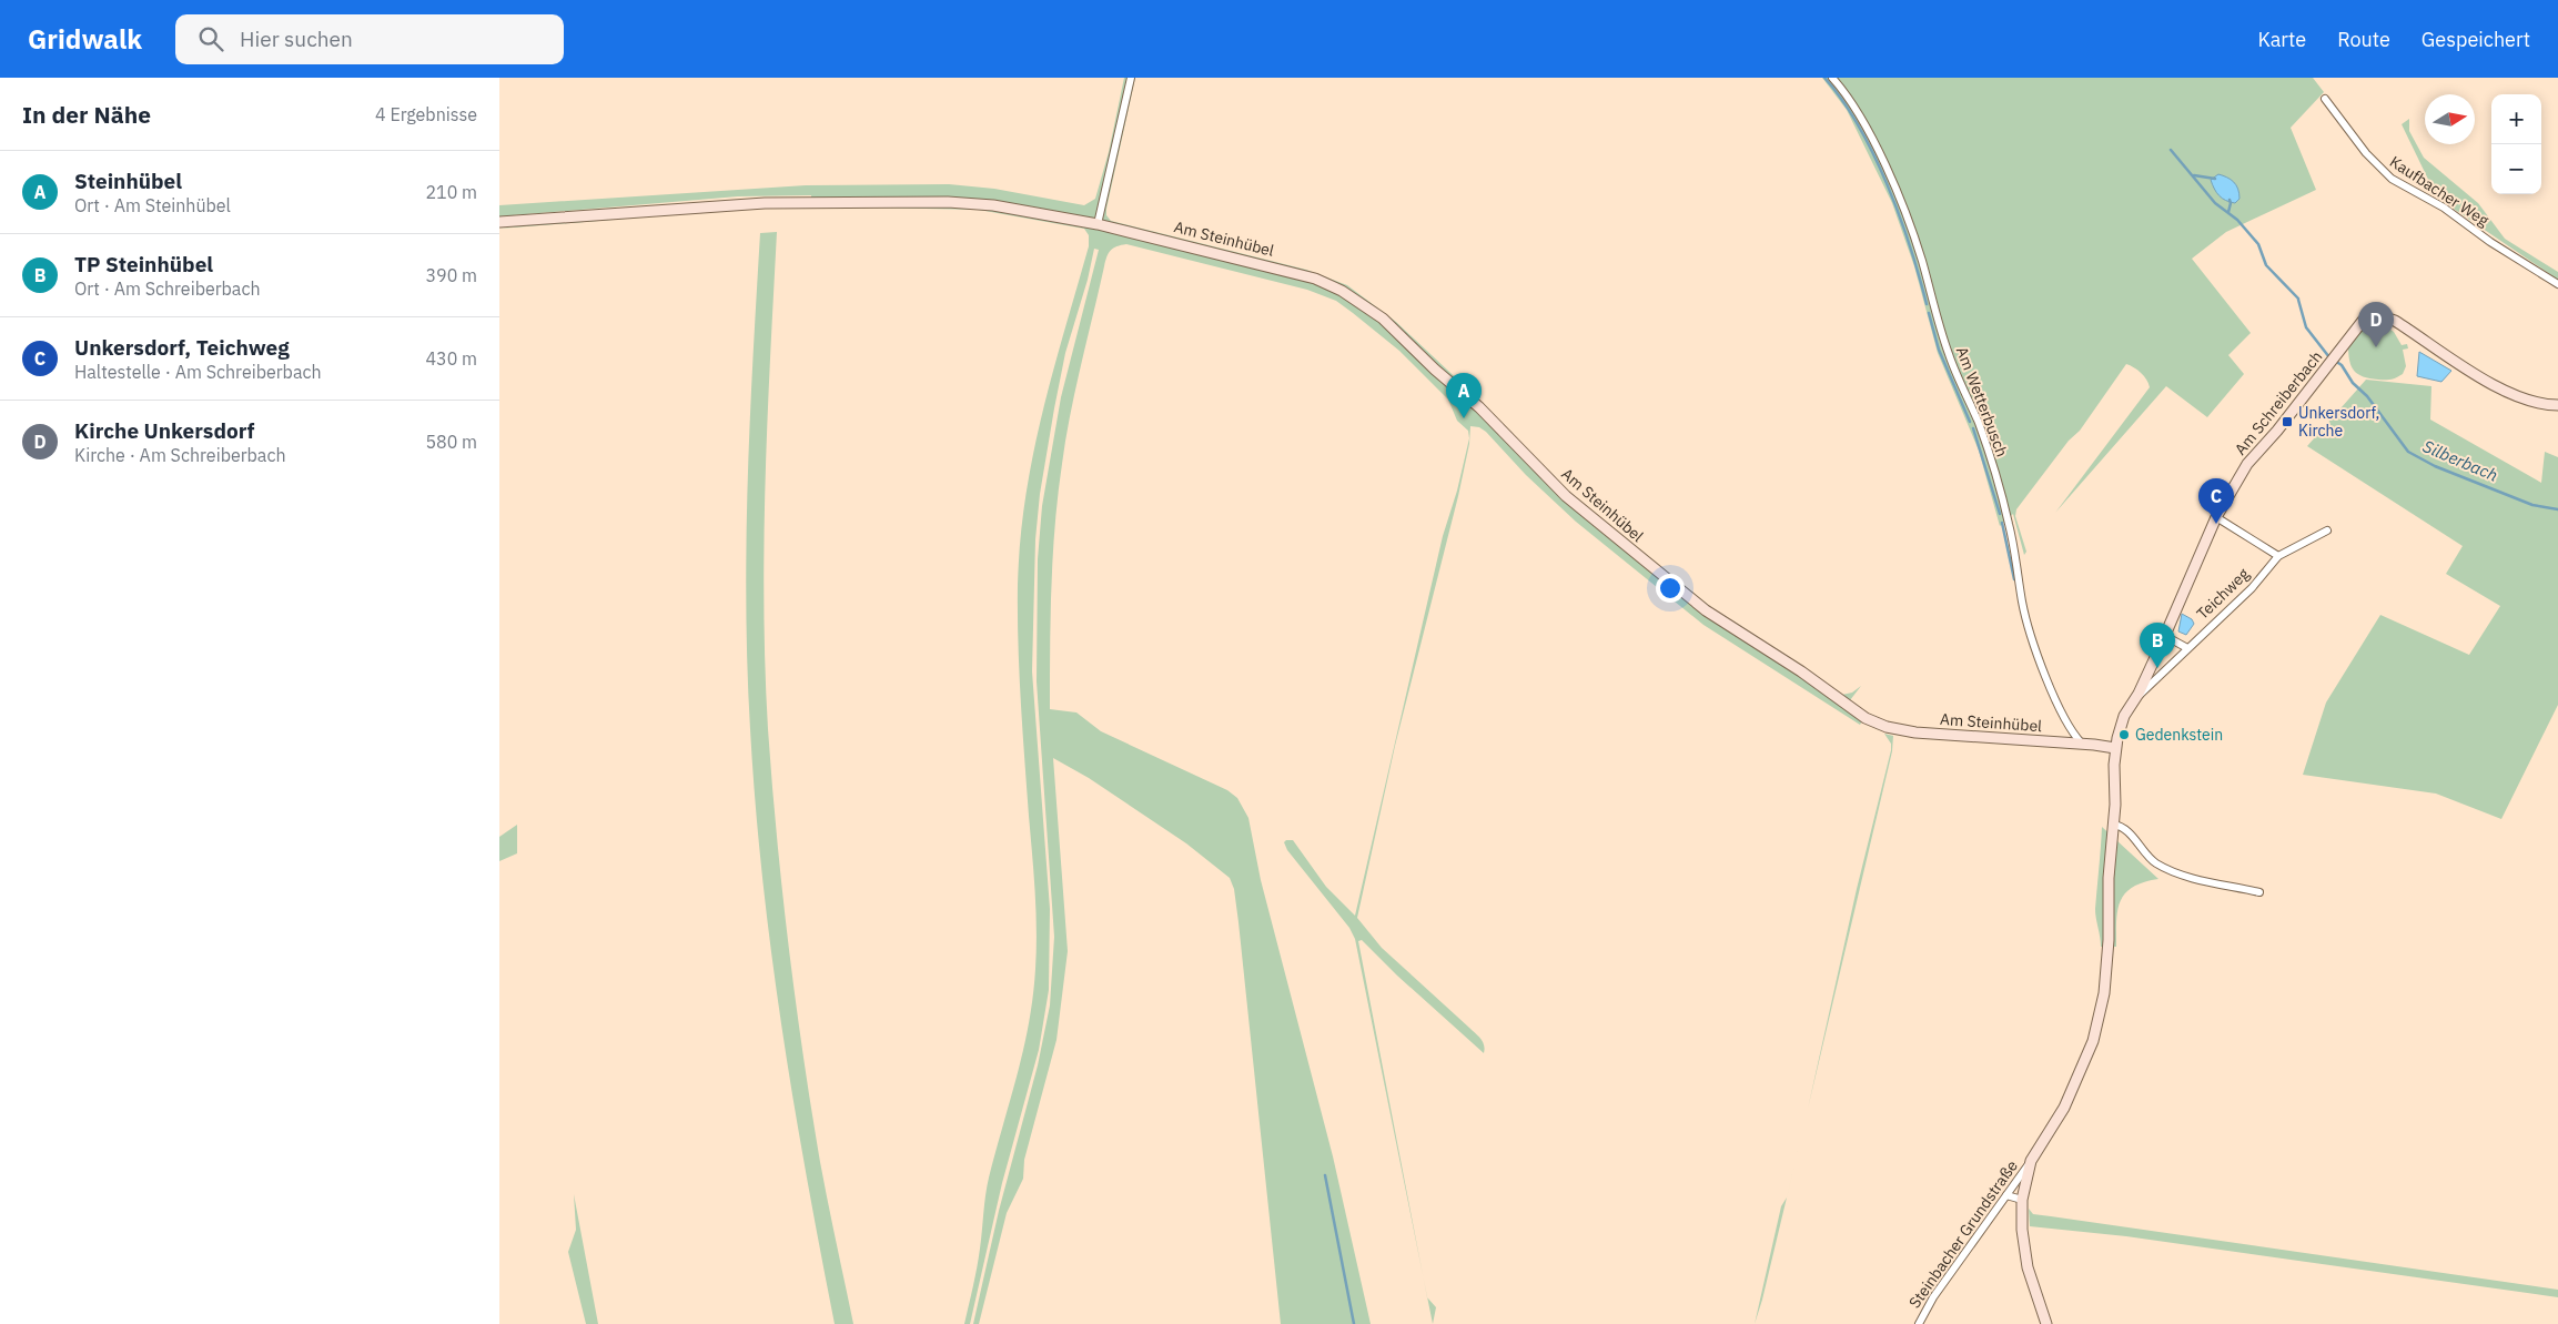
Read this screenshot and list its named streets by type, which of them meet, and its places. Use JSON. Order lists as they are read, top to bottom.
{
  "streets": {
    "street": [
      "Kaufbacher Weg",
      "Am Steinhübel",
      "Am Wetterbusch",
      "Am Schreiberbach",
      "Teichweg",
      "Steinbacher Grundstraße"
    ]
  },
  "crossings": [
    ["Am Steinhübel", "Am Wetterbusch"],
    ["Am Steinhübel", "Am Schreiberbach"],
    ["Am Schreiberbach", "Teichweg"],
    ["Am Schreiberbach", "Steinbacher Grundstraße"]
  ],
  "water": ["Silberbach"],
  "places": {
    "transit": ["Unkersdorf, Kirche"],
    "other": ["Gedenkstein"]
  },
  "north": "right",
  "page": {
    "header": "Gridwalk",
    "search": "Hier suchen",
    "nav": ["Karte", "Route", "Gespeichert"],
    "heading": ["In der Nähe", "4 Ergebnisse"],
    "map_buttons": ["+", "−"],
    "list": [
      {
        "mark": "A",
        "name": "Steinhübel",
        "note": "Ort · Am Steinhübel",
        "value": "210 m"
      },
      {
        "mark": "B",
        "name": "TP Steinhübel",
        "note": "Ort · Am Schreiberbach",
        "value": "390 m"
      },
      {
        "mark": "C",
        "name": "Unkersdorf, Teichweg",
        "note": "Haltestelle · Am Schreiberbach",
        "value": "430 m"
      },
      {
        "mark": "D",
        "name": "Kirche Unkersdorf",
        "note": "Kirche · Am Schreiberbach",
        "value": "580 m"
      }
    ],
    "pins": [
      "D",
      "A",
      "C",
      "B"
    ]
  }
}
